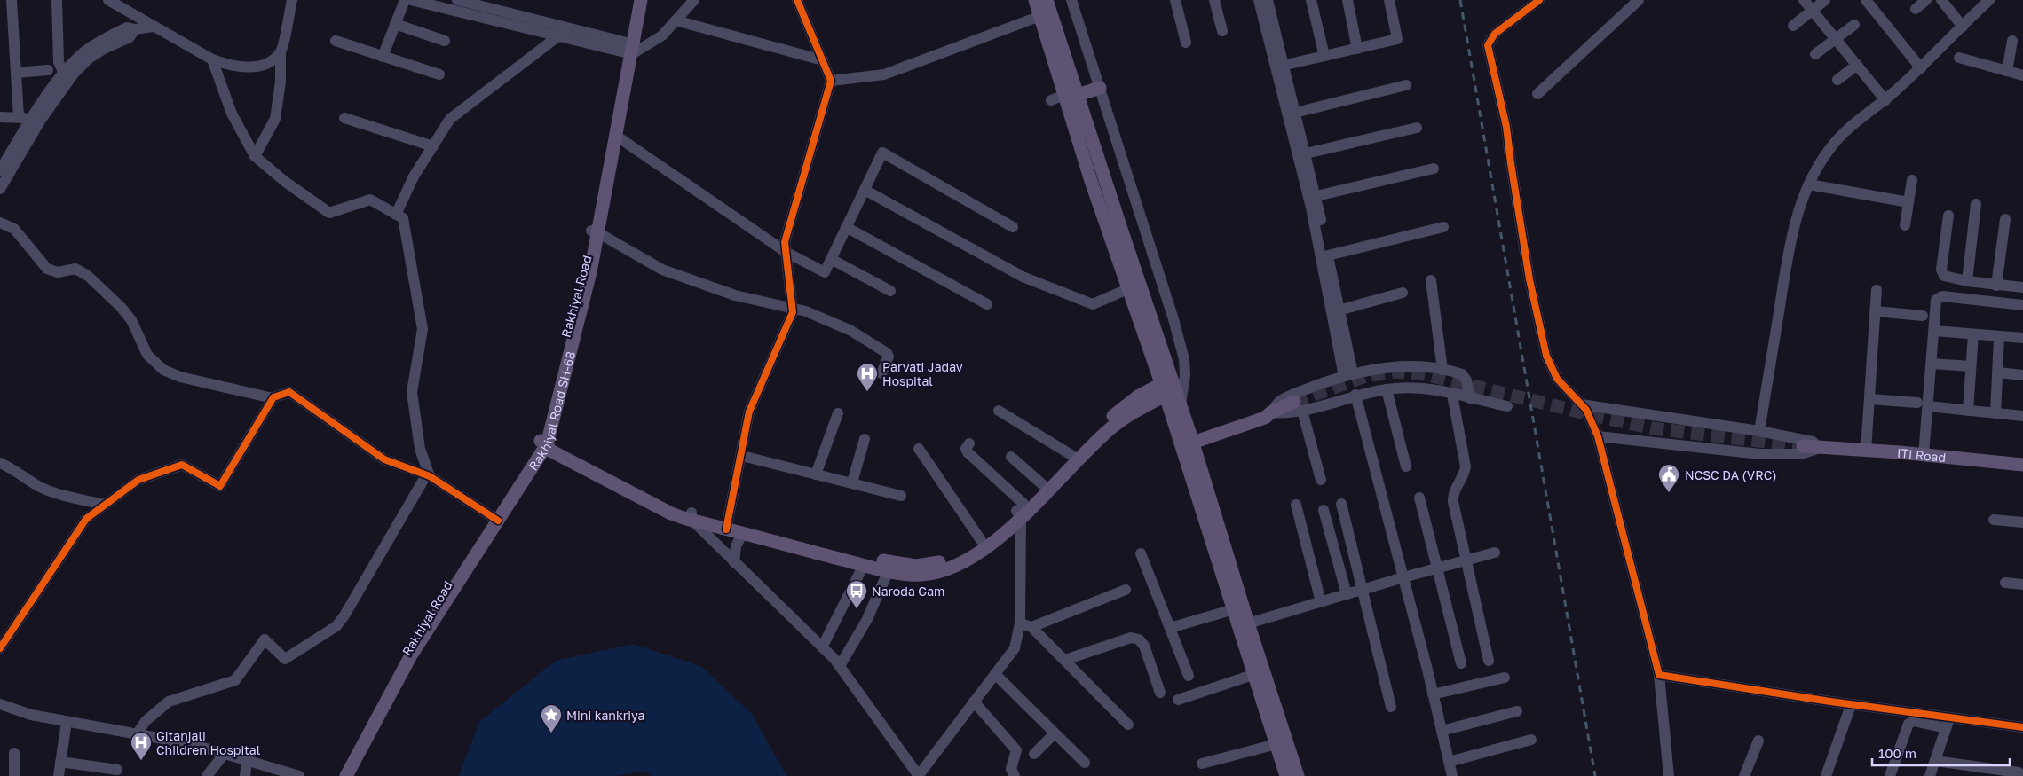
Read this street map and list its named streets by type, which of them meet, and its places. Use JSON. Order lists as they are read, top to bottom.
{
  "streets": {
    "main road": ["Rakhiyal Road", "Rakhiyal Road SH-68", "ITI Road"]
  },
  "crossings": [
    ["Rakhiyal Road", "Rakhiyal Road SH-68"]
  ],
  "places": {
    "hospital": ["Parvati Jadav Hospital", "Gitanjali Children Hospital"],
    "public building": ["NCSC DA (VRC)"],
    "bus stop": ["Naroda Gam"],
    "place": ["Mini kankriya"]
  },
  "scale_bar": "100 m"
}
